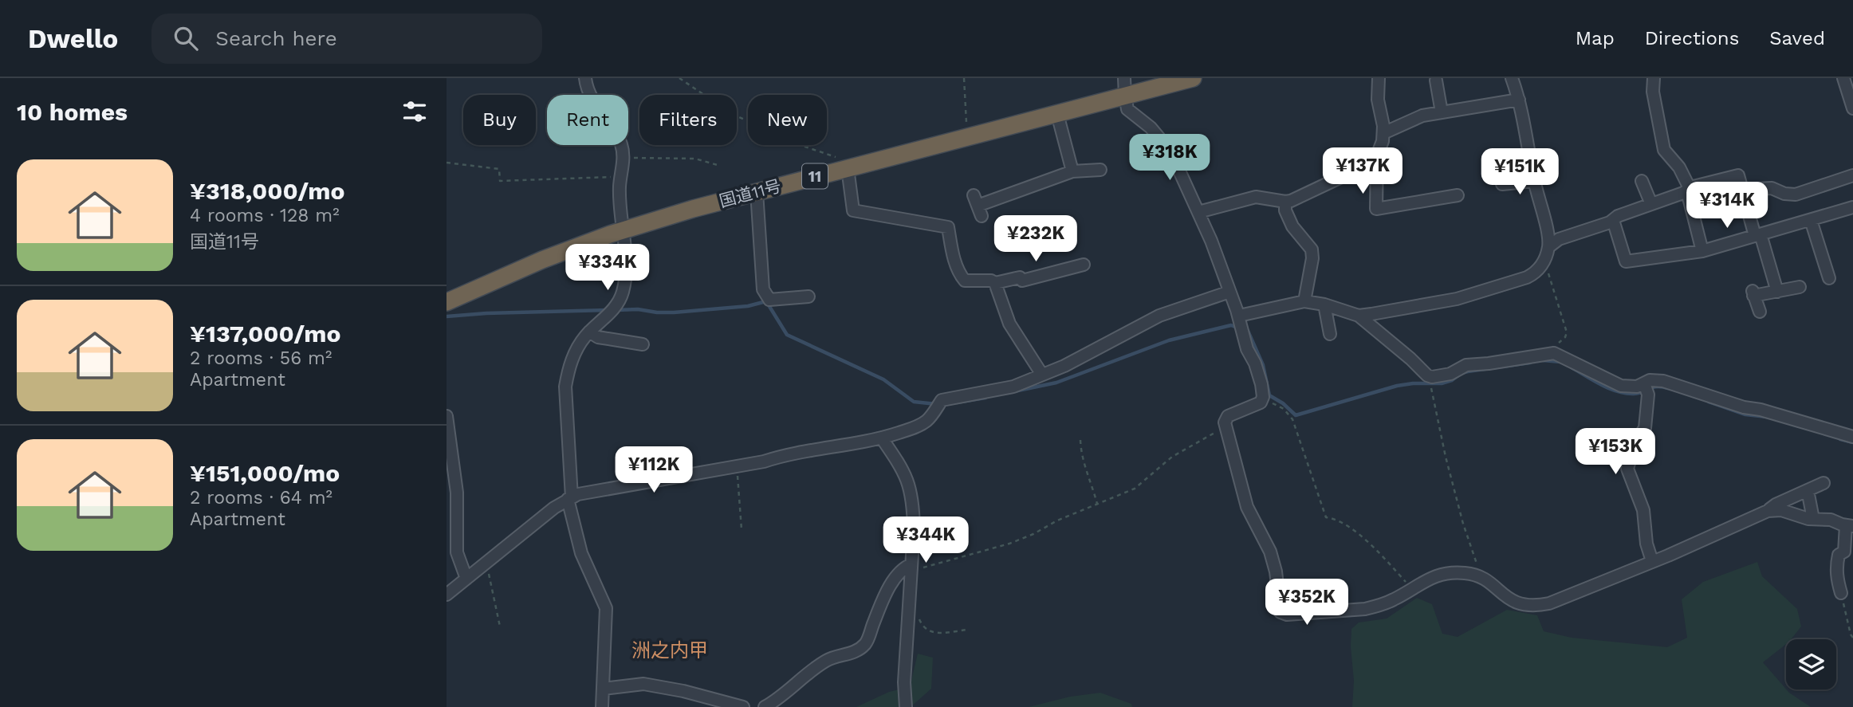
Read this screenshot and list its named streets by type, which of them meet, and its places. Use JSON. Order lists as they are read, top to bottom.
{
  "streets": {
    "highway": ["11", "国道11号"]
  },
  "districts": ["洲之内甲"],
  "page": {
    "header": "Dwello",
    "search": "Search here",
    "nav": ["Map", "Directions", "Saved"],
    "heading": "10 homes",
    "chip": [
      "Buy",
      "Rent",
      "Filters",
      "New"
    ],
    "price": [
      "¥318K",
      "¥137K",
      "¥151K",
      "¥314K",
      "¥232K",
      "¥334K",
      "¥153K",
      "¥112K",
      "¥344K",
      "¥352K"
    ],
    "list": [
      {
        "name": "¥318,000/mo",
        "note": "4 rooms · 128 m² · 国道11号"
      },
      {
        "name": "¥137,000/mo",
        "note": "2 rooms · 56 m² · Apartment"
      },
      {
        "name": "¥151,000/mo",
        "note": "2 rooms · 64 m² · Apartment"
      }
    ]
  }
}
